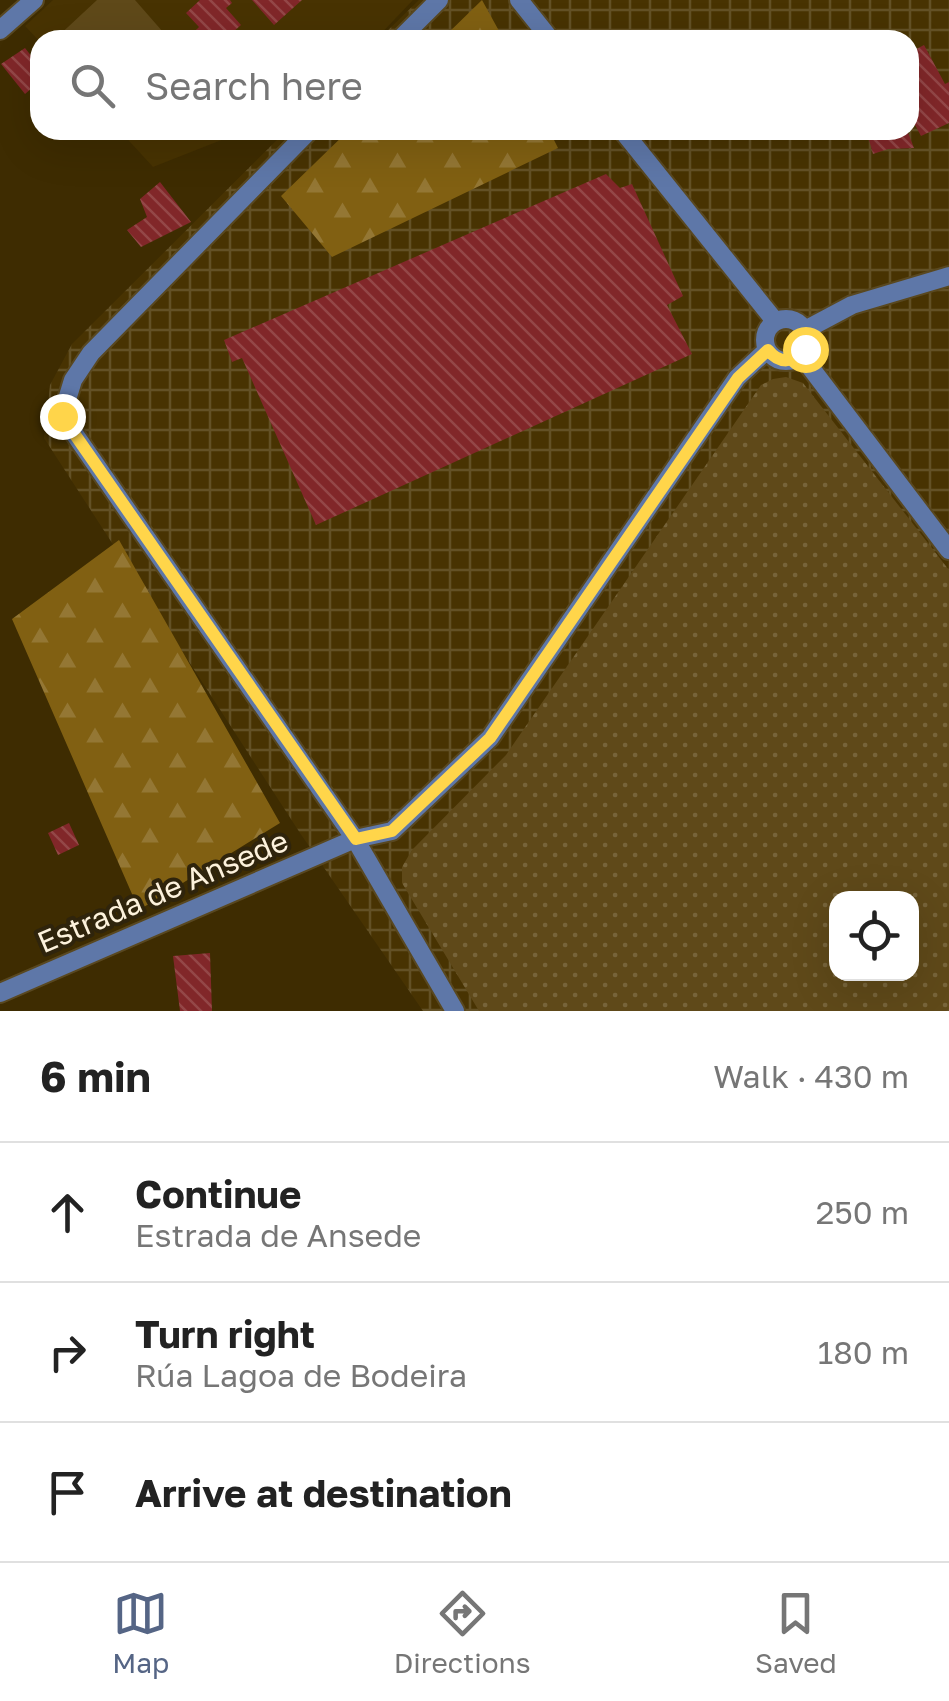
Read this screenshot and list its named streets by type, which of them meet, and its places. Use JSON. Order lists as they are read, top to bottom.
{
  "streets": {
    "street": ["Estrada de Ansede"]
  },
  "page": {
    "search": "Search here",
    "heading": ["6 min", "Walk · 430 m"],
    "list": [
      ["Continue", "Estrada de Ansede", "250 m"],
      ["Turn right", "Rúa Lagoa de Bodeira", "180 m"],
      "Arrive at destination"
    ],
    "nav": ["Map", "Directions", "Saved"]
  }
}
